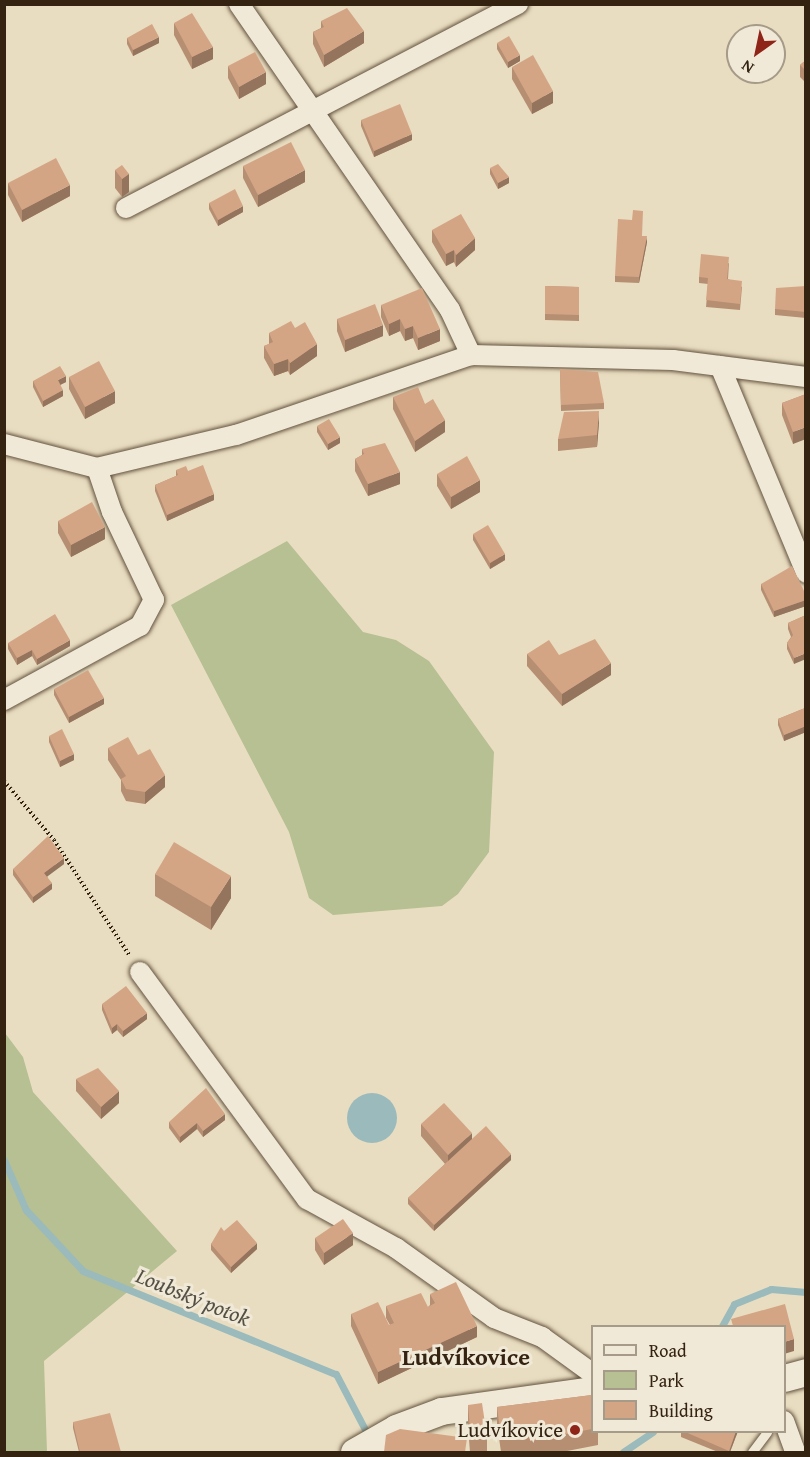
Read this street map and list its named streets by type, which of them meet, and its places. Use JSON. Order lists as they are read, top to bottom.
{
  "districts": ["Ludvíkovice"],
  "water": ["Loubský potok"],
  "places": ["Ludvíkovice"],
  "legend": ["Road", "Park", "Building"],
  "north": "bottom left"
}
